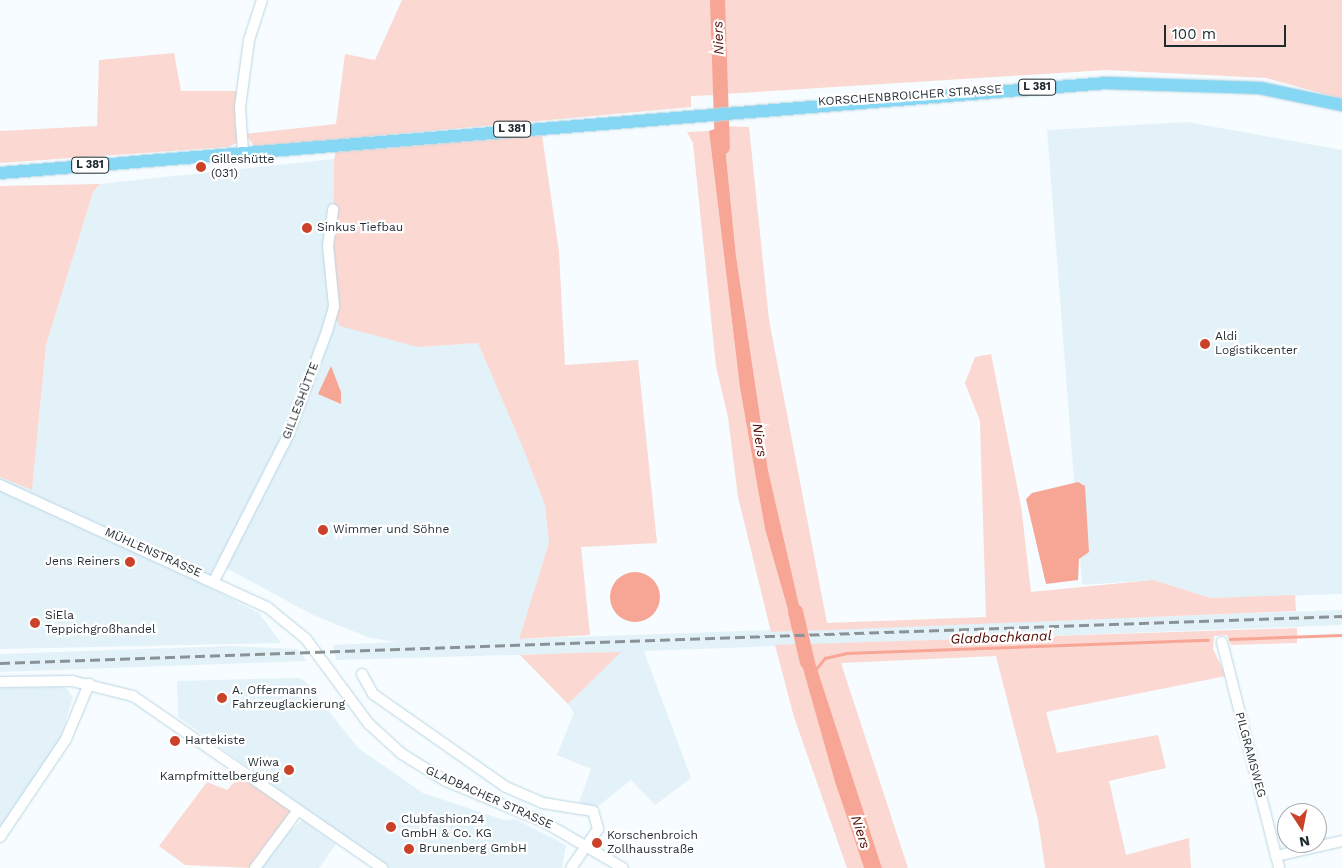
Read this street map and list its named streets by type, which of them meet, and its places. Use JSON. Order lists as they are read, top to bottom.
{
  "streets": {
    "main road": ["L 381", "KORSCHENBROICHER STRASSE"],
    "street": [
      "GILLESHÜTTE",
      "MÜHLENSTRASSE",
      "PILGRAMSWEG",
      "GLADBACHER STRASSE"
    ]
  },
  "crossings": [
    ["L 381", "KORSCHENBROICHER STRASSE"],
    ["GILLESHÜTTE", "MÜHLENSTRASSE"],
    ["MÜHLENSTRASSE", "GLADBACHER STRASSE"]
  ],
  "water": ["Niers", "Gladbachkanal"],
  "places": [
    "Gilleshütte (031)",
    "Sinkus Tiefbau",
    "Aldi Logistikcenter",
    "Wimmer und Söhne",
    "Jens Reiners",
    "SiEla Teppichgroßhandel",
    "A. Offermanns Fahrzeuglackierung",
    "Hartekiste",
    "Wiwa Kampfmittelbergung",
    "Clubfashion24 GmbH & Co. KG",
    "Korschenbroich Zollhausstraße",
    "Brunenberg GmbH"
  ],
  "scale_bar": "100 m",
  "north": "bottom"
}
